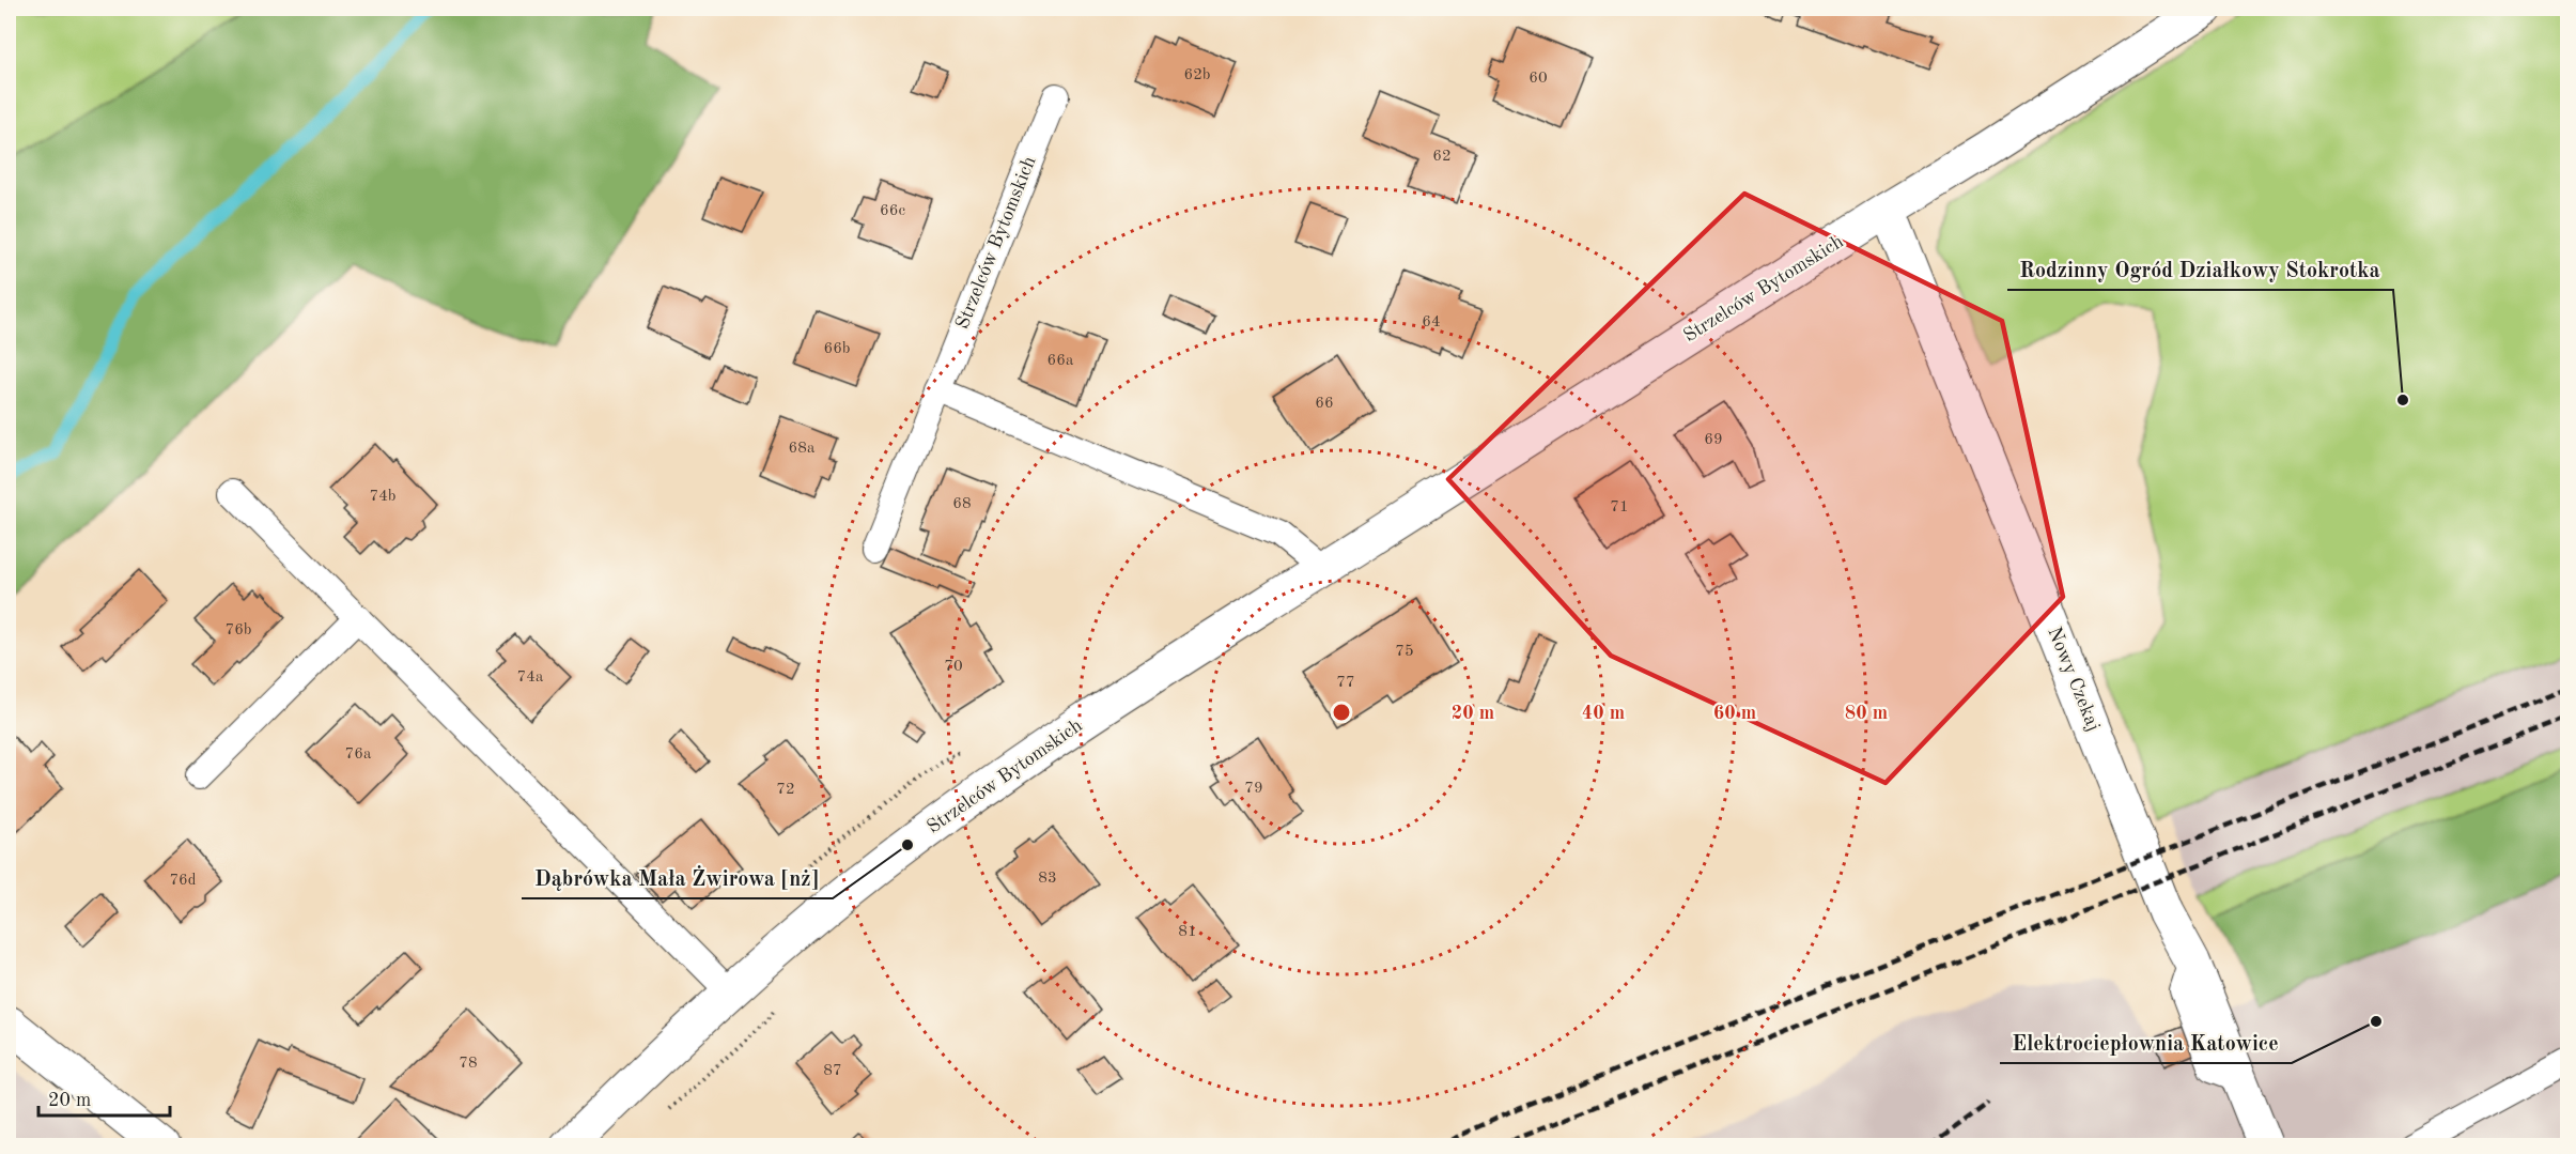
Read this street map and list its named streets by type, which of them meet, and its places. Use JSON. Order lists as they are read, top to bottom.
{
  "streets": {
    "street": ["Strzelców Bytomskich", "Nowy Czekaj"]
  },
  "crossings": [
    ["Strzelców Bytomskich", "Nowy Czekaj"]
  ],
  "places": ["Rodzinny Ogród Działkowy Stokrotka", "Dąbrówka Mała Żwirowa [nż]", "Elektrociepłownia Katowice"],
  "house_numbers": [
    "62b",
    "60",
    "62",
    "66c",
    "64",
    "66b",
    "66a",
    "66",
    "69",
    "68a",
    "74b",
    "68",
    "71",
    "76b",
    "75",
    "70",
    "74a",
    "77",
    "76a",
    "79",
    "72",
    "83",
    "76d",
    "81",
    "78",
    "87"
  ],
  "scale_bar": "20 m",
  "rings": [
    "20 m",
    "40 m",
    "60 m",
    "80 m"
  ]
}
